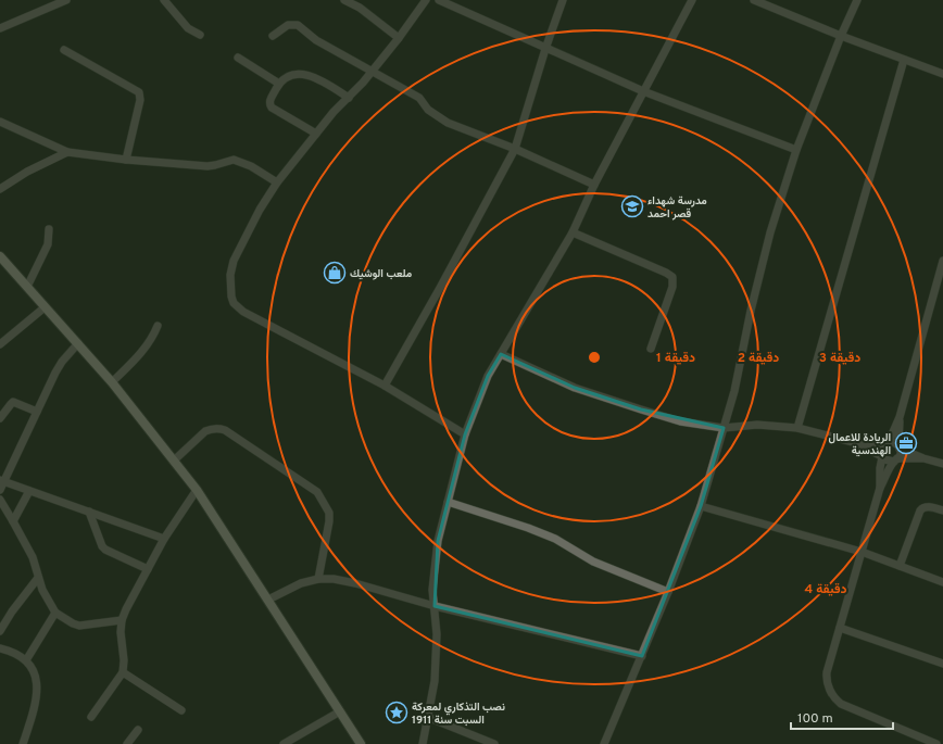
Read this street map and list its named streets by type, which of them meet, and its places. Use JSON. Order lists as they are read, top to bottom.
{
  "places": {
    "school or university": ["مدرسة شهداء قصر احمد"],
    "shop": ["ملعب الوشيك"],
    "office": ["الريادة للاعمال الهندسية"],
    "place": ["نصب التذكاري لمعركة السبت سنة 1911"]
  },
  "scale_bar": "100 m",
  "rings": [
    "1 دقيقة",
    "2 دقيقة",
    "3 دقيقة",
    "4 دقيقة"
  ]
}
